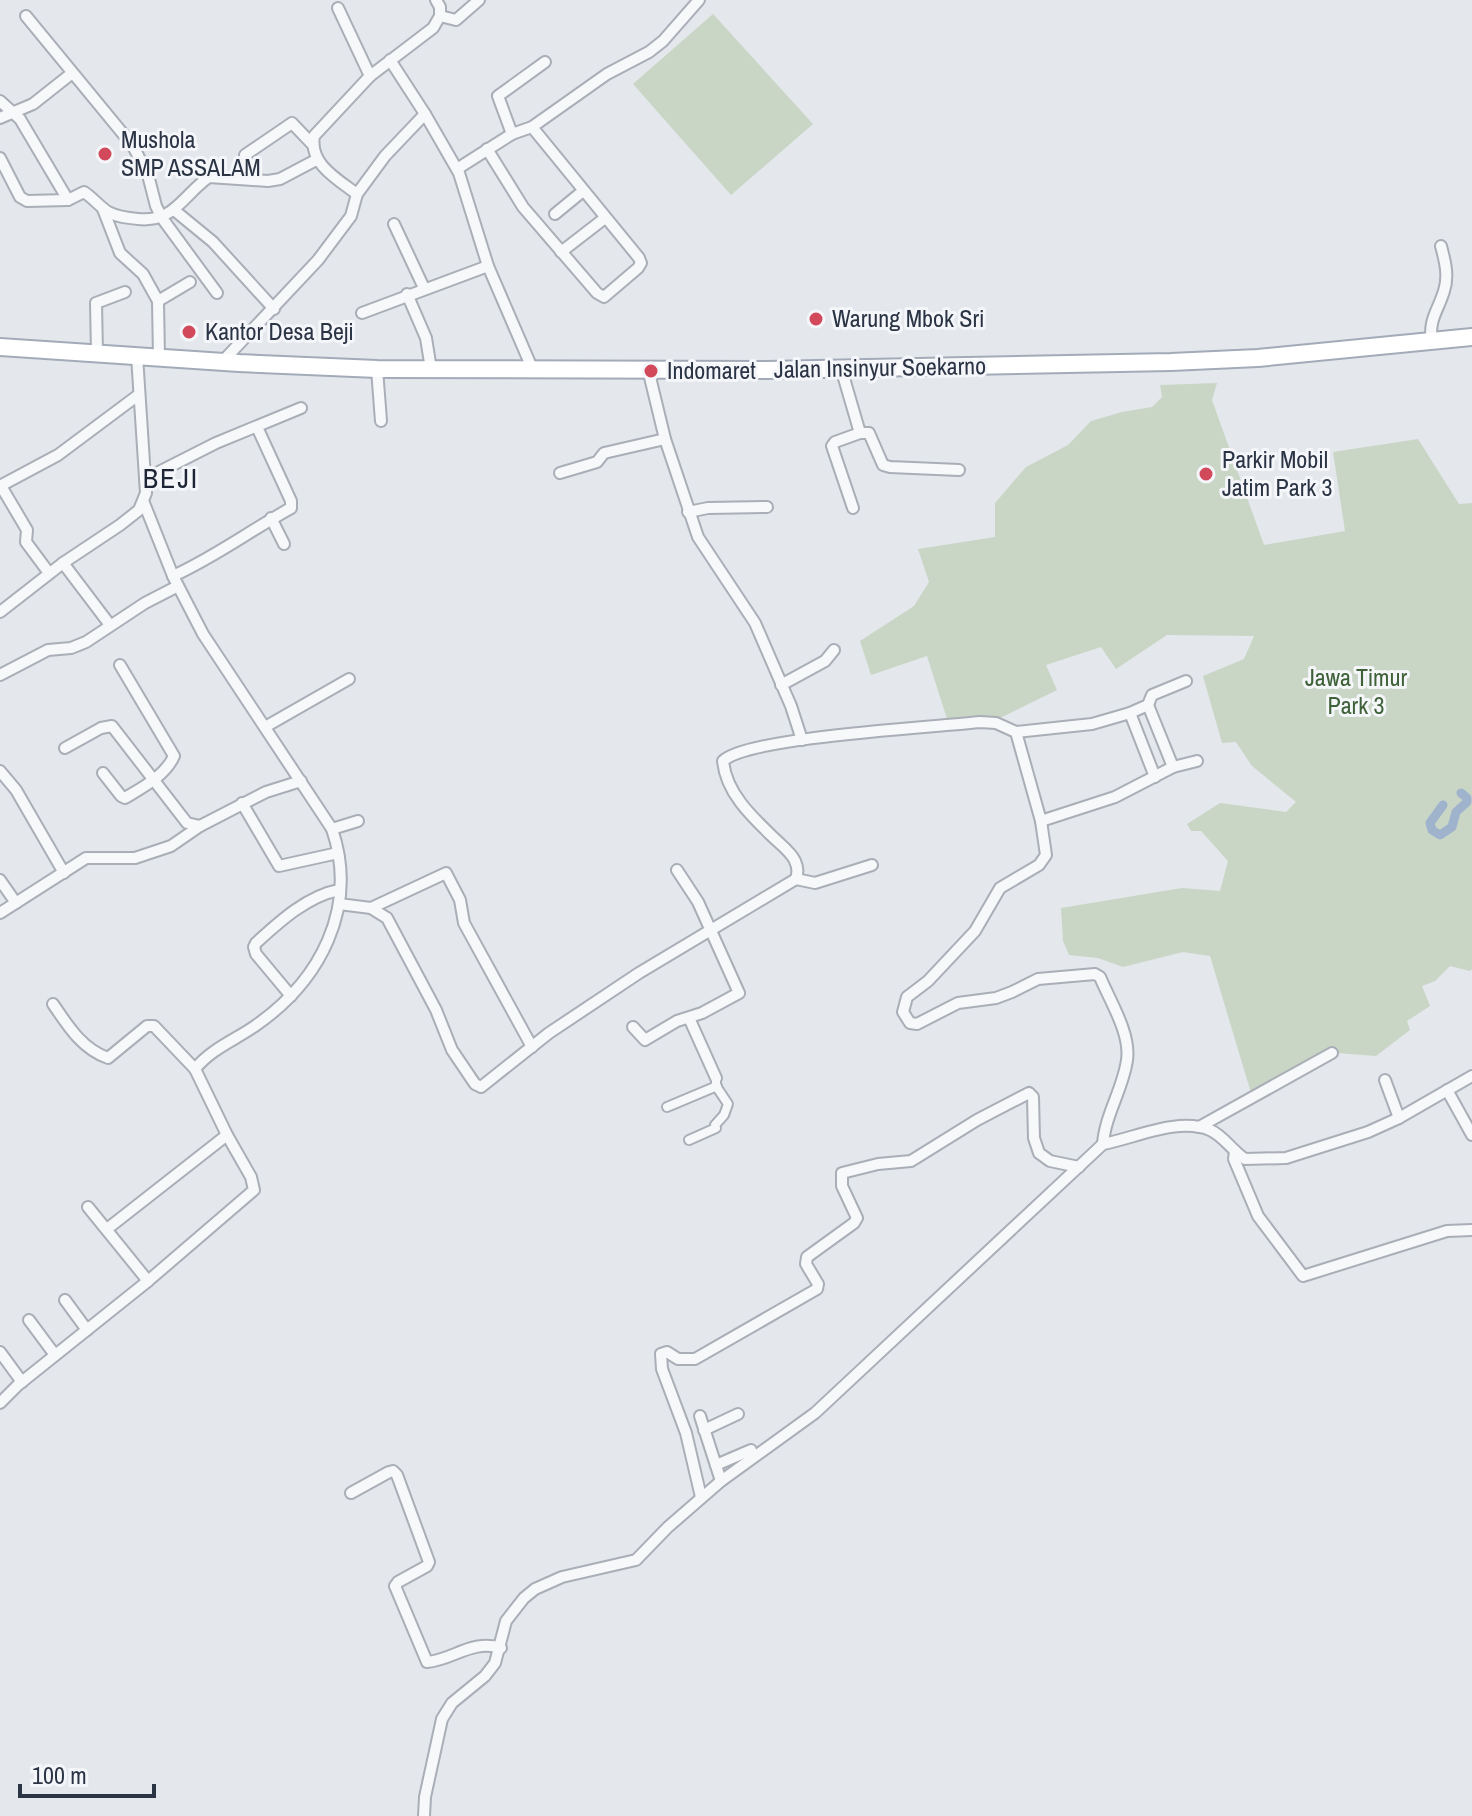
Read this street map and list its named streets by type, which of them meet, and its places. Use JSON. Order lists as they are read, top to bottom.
{
  "streets": {
    "main road": ["Jalan Insinyur Soekarno"]
  },
  "districts": ["BEJI"],
  "parks": ["Jawa Timur Park 3"],
  "places": [
    "Mushola SMP ASSALAM",
    "Warung Mbok Sri",
    "Kantor Desa Beji",
    "Indomaret",
    "Parkir Mobil Jatim Park 3"
  ],
  "scale_bar": "100 m"
}
